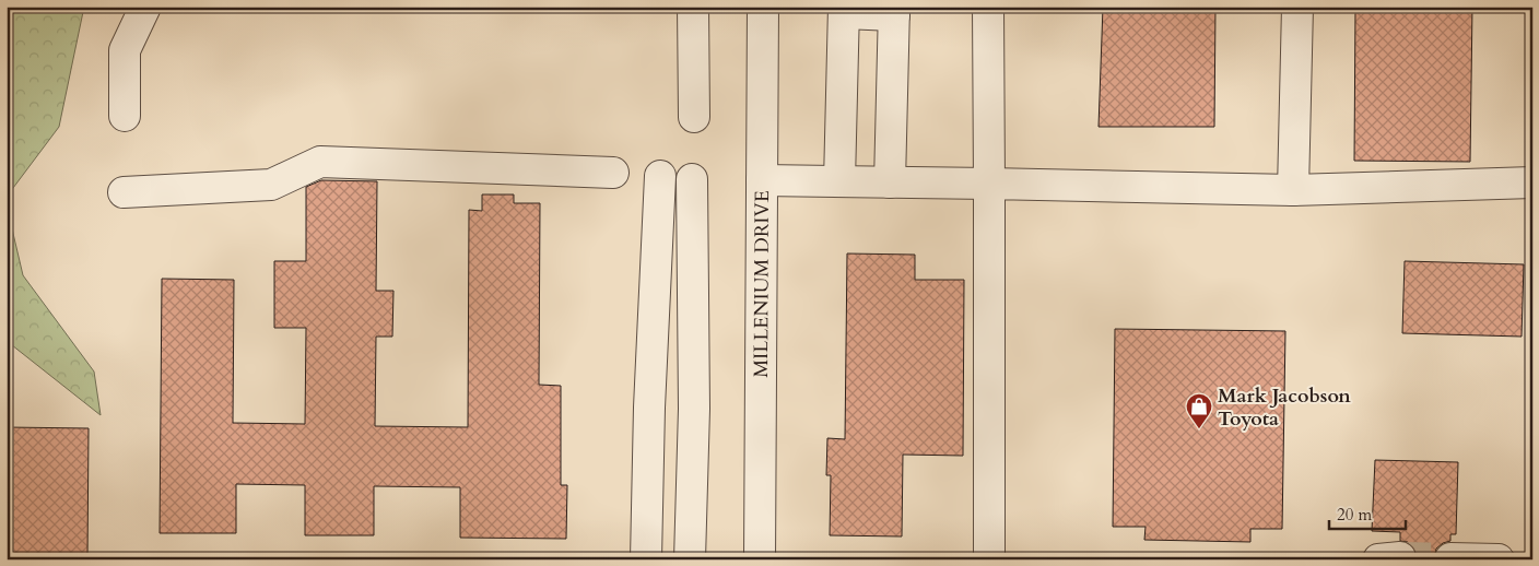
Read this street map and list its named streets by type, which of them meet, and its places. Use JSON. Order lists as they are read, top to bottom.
{
  "streets": {
    "street": ["MILLENIUM DRIVE"]
  },
  "places": {
    "shop": ["Mark Jacobson Toyota"]
  },
  "scale_bar": "20 m"
}
